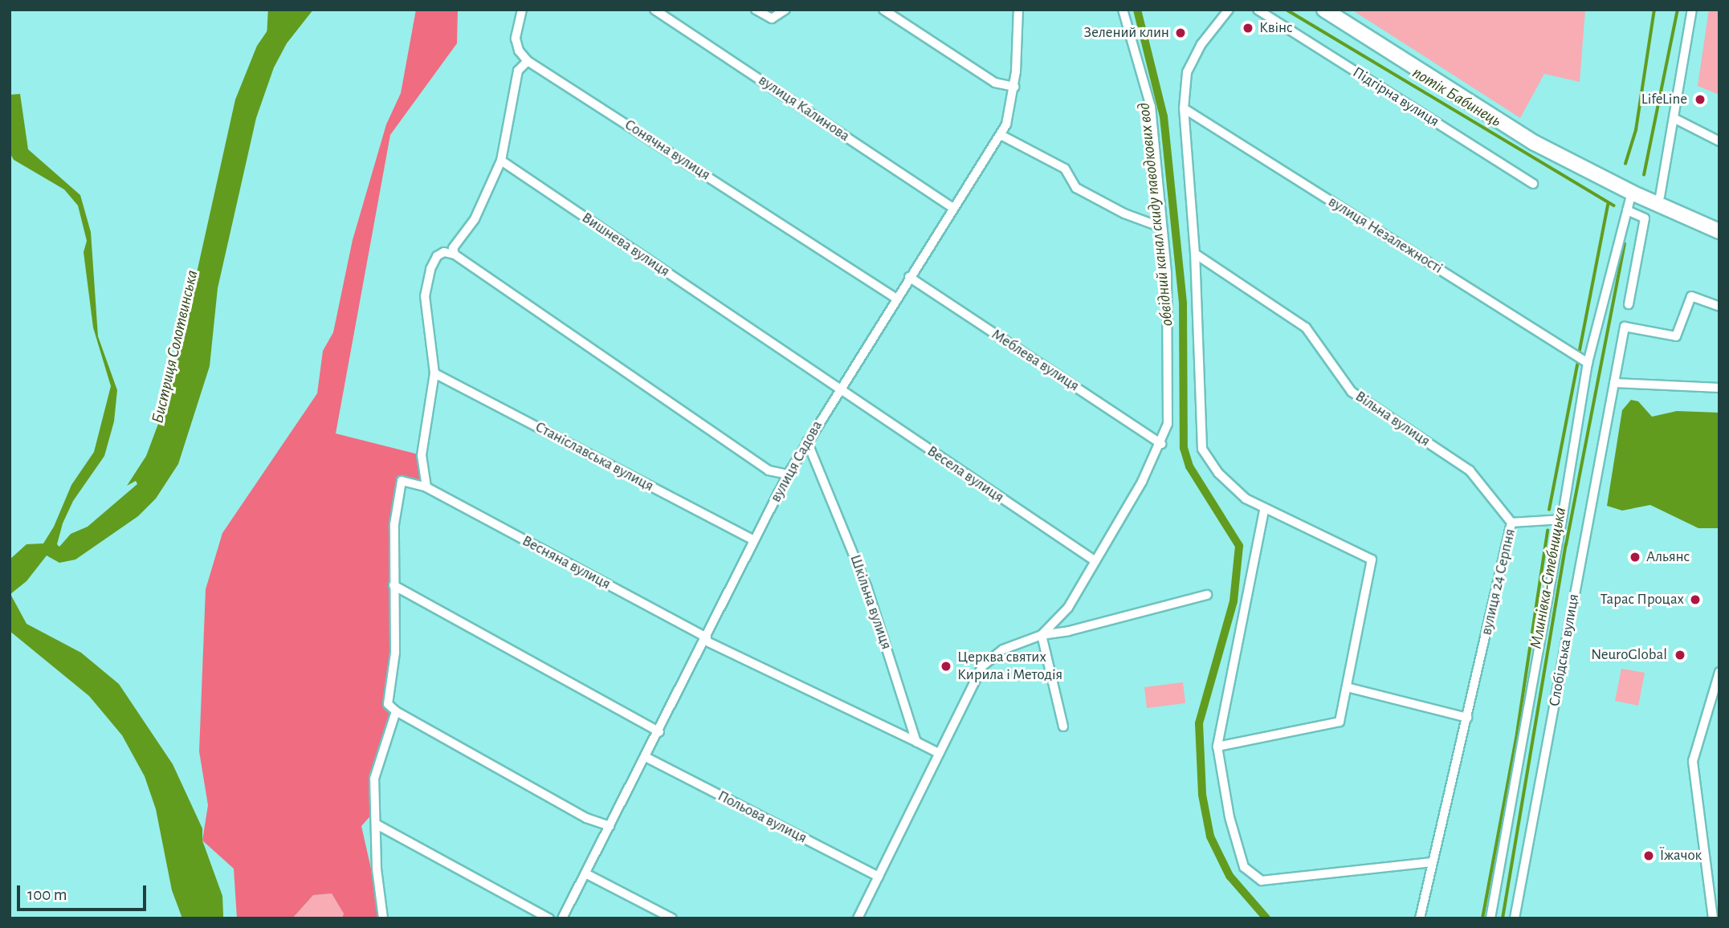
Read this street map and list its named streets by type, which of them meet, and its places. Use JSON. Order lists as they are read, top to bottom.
{
  "streets": {
    "street": [
      "Підгірна вулиця",
      "вулиця Калинова",
      "Сонячна вулиця",
      "вулиця Незалежності",
      "Вишнева вулиця",
      "Меблева вулиця",
      "Вільна вулиця",
      "Станіславська вулиця",
      "вулиця Садова",
      "Весела вулиця",
      "Весняна вулиця",
      "вулиця 24 Серпня",
      "Шкільна вулиця",
      "Слобідська вулиця",
      "Польова вулиця"
    ]
  },
  "crossings": [
    ["вулиця Калинова", "вулиця Садова"],
    ["Сонячна вулиця", "вулиця Садова"],
    ["Вишнева вулиця", "вулиця Садова"],
    ["Вишнева вулиця", "Весела вулиця"],
    ["Меблева вулиця", "вулиця Садова"],
    ["Вільна вулиця", "вулиця 24 Серпня"],
    ["Станіславська вулиця", "вулиця Садова"],
    ["вулиця Садова", "Весела вулиця"],
    ["вулиця Садова", "Весняна вулиця"],
    ["вулиця Садова", "Шкільна вулиця"],
    ["вулиця Садова", "Польова вулиця"],
    ["Весняна вулиця", "Шкільна вулиця"]
  ],
  "water": [
    "потік Бабинець",
    "обвідний канал скиду паводкових вод",
    "Бистриця Солотвинська",
    "Млинівка-Стебницька"
  ],
  "places": [
    "Квінс",
    "Зелений клин",
    "LifeLine",
    "Альянс",
    "Тарас Процах",
    "NeuroGlobal",
    "Церква святих Кирила і Методія",
    "Їжачок"
  ],
  "scale_bar": "100 m"
}
